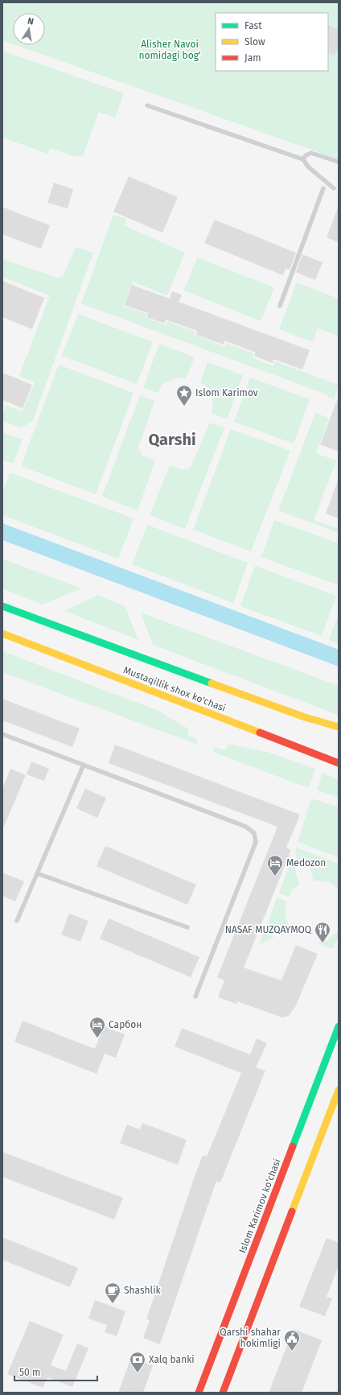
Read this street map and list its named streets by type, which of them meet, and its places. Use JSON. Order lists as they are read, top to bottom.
{
  "streets": {
    "main road": ["Mustaqillik shox ko'chasi", "Islom Karimov ko‘chasi"]
  },
  "districts": ["Qarshi"],
  "parks": ["Alisher Navoi nomidagi bog'"],
  "places": {
    "place": ["Islom Karimov"],
    "hotel": ["Medozon", "Сарбон"],
    "restaurant": ["NASAF MUZQAYMOQ"],
    "cafe": ["Shashlik"],
    "public building": ["Qarshi shahar hokimligi"],
    "bank": ["Xalq banki"]
  },
  "legend": ["Fast", "Slow", "Jam"],
  "scale_bar": "50 m",
  "north": "top"
}
